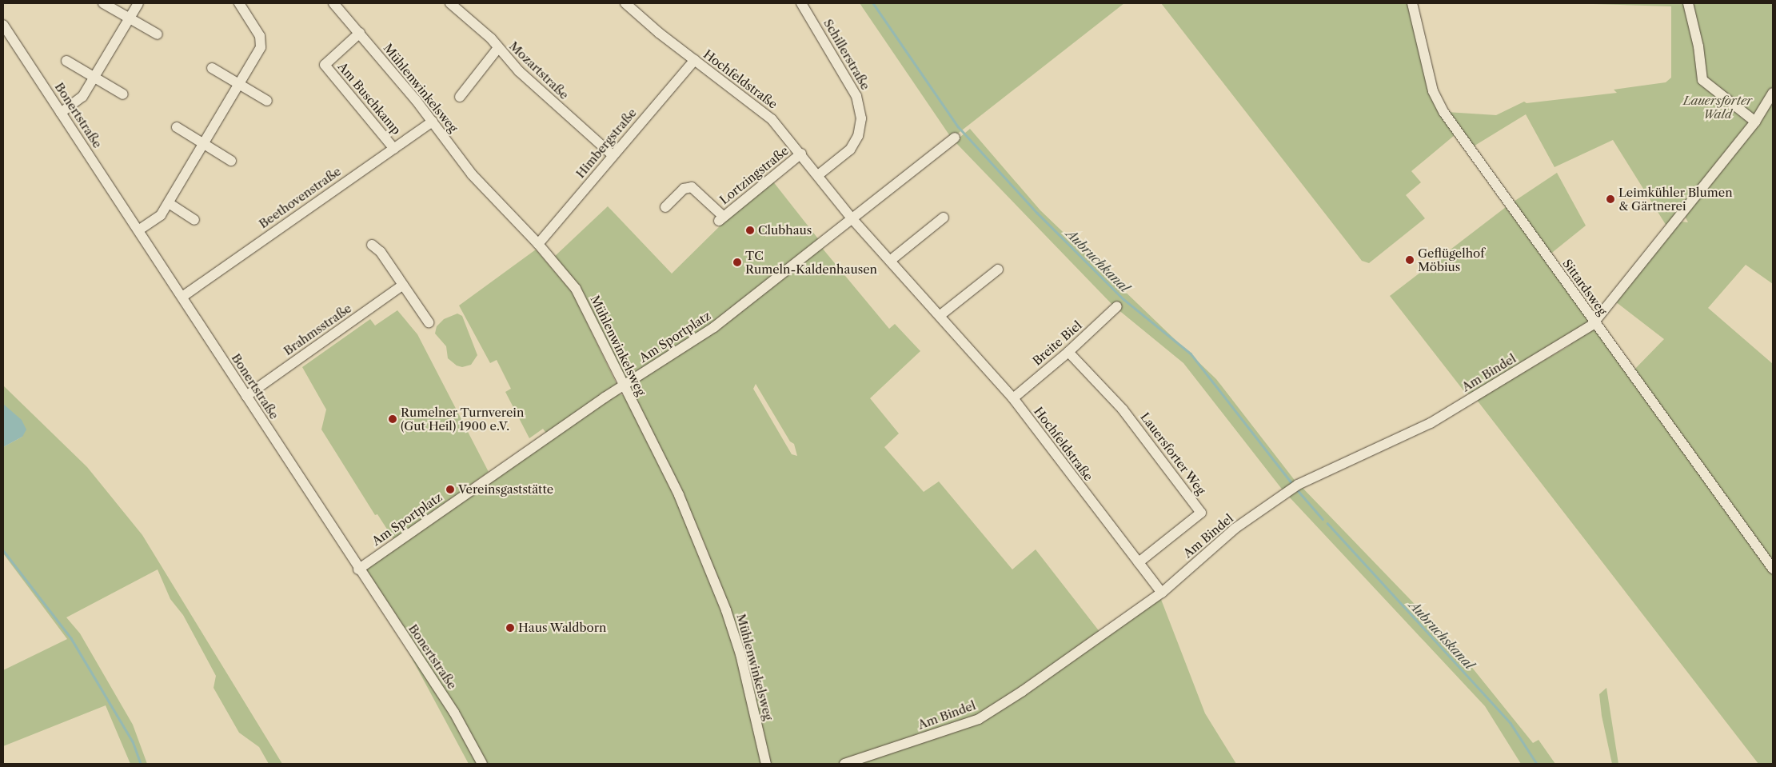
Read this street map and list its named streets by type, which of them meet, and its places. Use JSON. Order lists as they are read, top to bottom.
{
  "streets": {
    "street": [
      "Schillerstraße",
      "Mozartstraße",
      "Hochfeldstraße",
      "Mühlenwinkelsweg",
      "Am Buschkamp",
      "Bonertstraße",
      "Himbergstraße",
      "Lortzingstraße",
      "Beethovenstraße",
      "Sittardsweg",
      "Brahmsstraße",
      "Am Sportplatz",
      "Breite Biel",
      "Am Bindel",
      "Lauersforter Weg"
    ]
  },
  "crossings": [
    ["Schillerstraße", "Hochfeldstraße"],
    ["Mozartstraße", "Himbergstraße"],
    ["Hochfeldstraße", "Himbergstraße"],
    ["Hochfeldstraße", "Lortzingstraße"],
    ["Hochfeldstraße", "Am Sportplatz"],
    ["Hochfeldstraße", "Breite Biel"],
    ["Hochfeldstraße", "Am Bindel"],
    ["Hochfeldstraße", "Lauersforter Weg"],
    ["Mühlenwinkelsweg", "Am Buschkamp"],
    ["Mühlenwinkelsweg", "Himbergstraße"],
    ["Mühlenwinkelsweg", "Beethovenstraße"],
    ["Mühlenwinkelsweg", "Am Sportplatz"],
    ["Am Buschkamp", "Beethovenstraße"],
    ["Bonertstraße", "Beethovenstraße"],
    ["Bonertstraße", "Brahmsstraße"],
    ["Bonertstraße", "Am Sportplatz"],
    ["Sittardsweg", "Am Bindel"],
    ["Breite Biel", "Lauersforter Weg"]
  ],
  "water": ["Aubruchkanal", "Aubruchskanal"],
  "parks": ["Lauersforter Wald"],
  "places": [
    "Leimkühler Blumen & Gärtnerei",
    "Clubhaus",
    "Geflügelhof Möbius",
    "TC Rumeln-Kaldenhausen",
    "Rumelner Turnverein (Gut Heil) 1900 e.V.",
    "Vereinsgaststätte",
    "Haus Waldborn"
  ]
}
